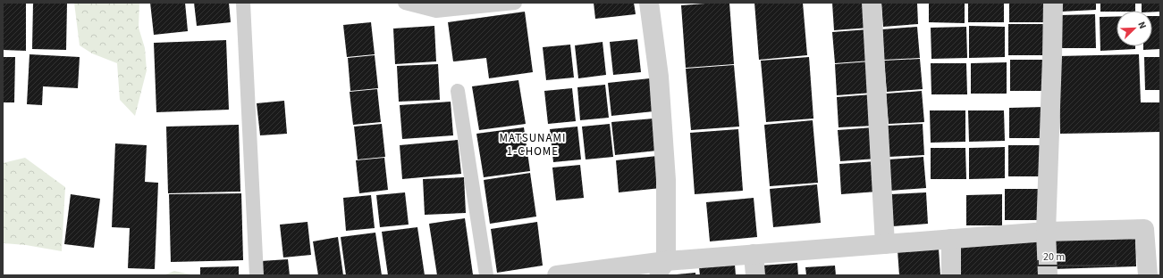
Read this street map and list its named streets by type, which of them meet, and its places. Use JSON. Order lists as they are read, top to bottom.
{
  "districts": ["MATSUNAMI 1-CHOME"],
  "scale_bar": "20 m",
  "north": "top right"
}
